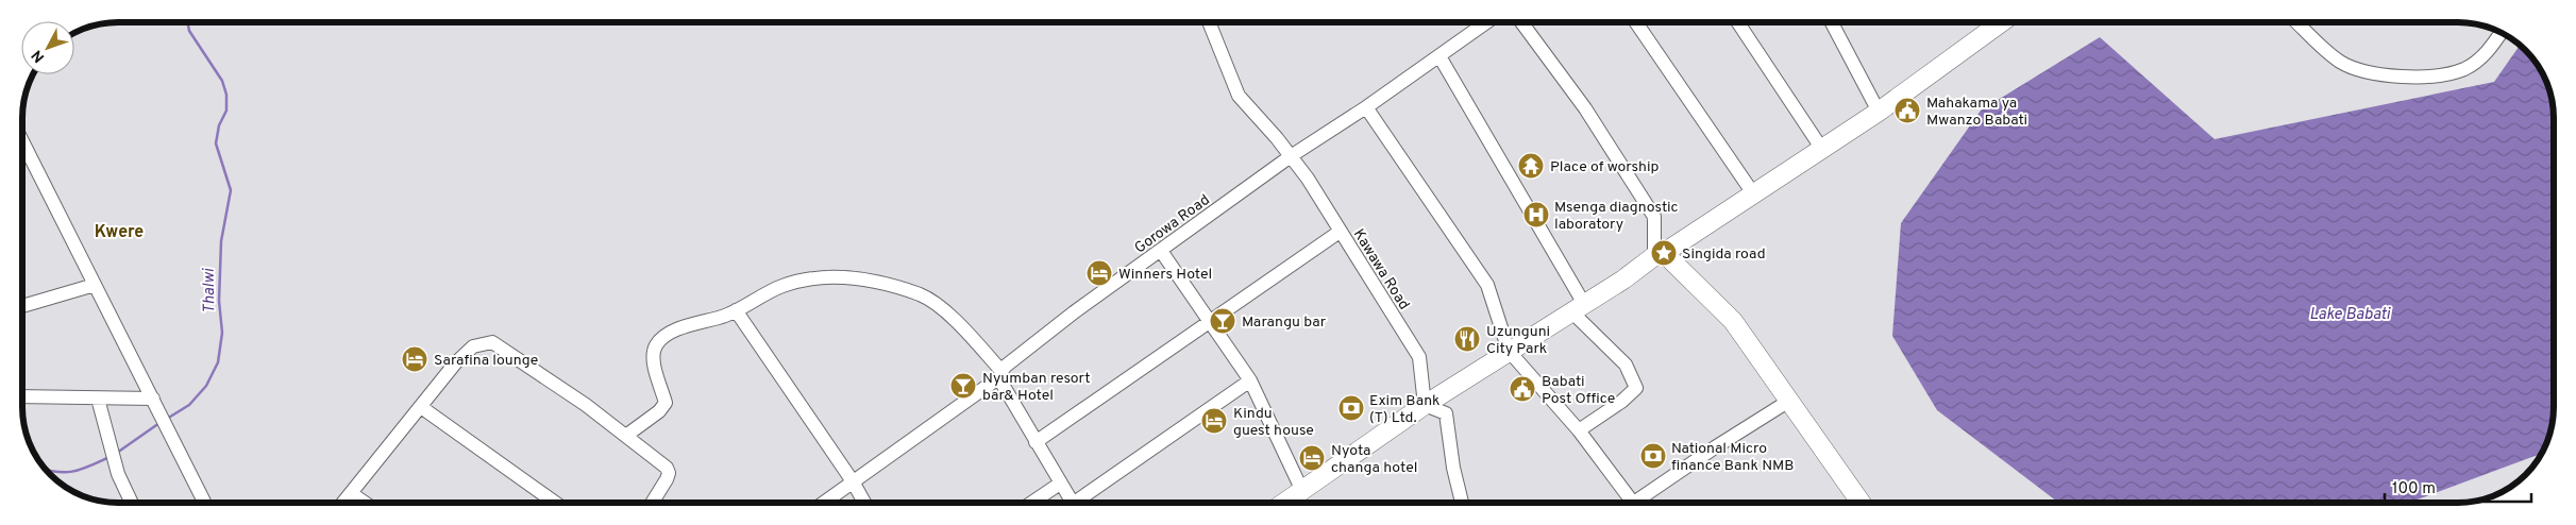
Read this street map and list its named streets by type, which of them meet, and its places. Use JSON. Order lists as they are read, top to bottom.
{
  "streets": {
    "street": ["Gorowa Road", "Kawawa Road"]
  },
  "crossings": [
    ["Gorowa Road", "Kawawa Road"]
  ],
  "districts": ["Kwere"],
  "water": ["Thalwi", "Lake Babati"],
  "places": {
    "public building": ["Mahakama ya Mwanzo Babati", "Babati Post Office"],
    "temple": ["Place of worship"],
    "hospital": ["Msenga diagnostic laboratory"],
    "place": ["Singida road"],
    "hotel": [
      "Winners Hotel",
      "Sarafina lounge",
      "Kindu guest house",
      "Nyota changa hotel"
    ],
    "bar": ["Marangu bar", "Nyumban resort bar& Hotel"],
    "restaurant": ["Uzunguni City Park"],
    "bank": ["Exim Bank (T) Ltd.", "National Micro finance Bank NMB"]
  },
  "scale_bar": "100 m",
  "north": "bottom left"
}
